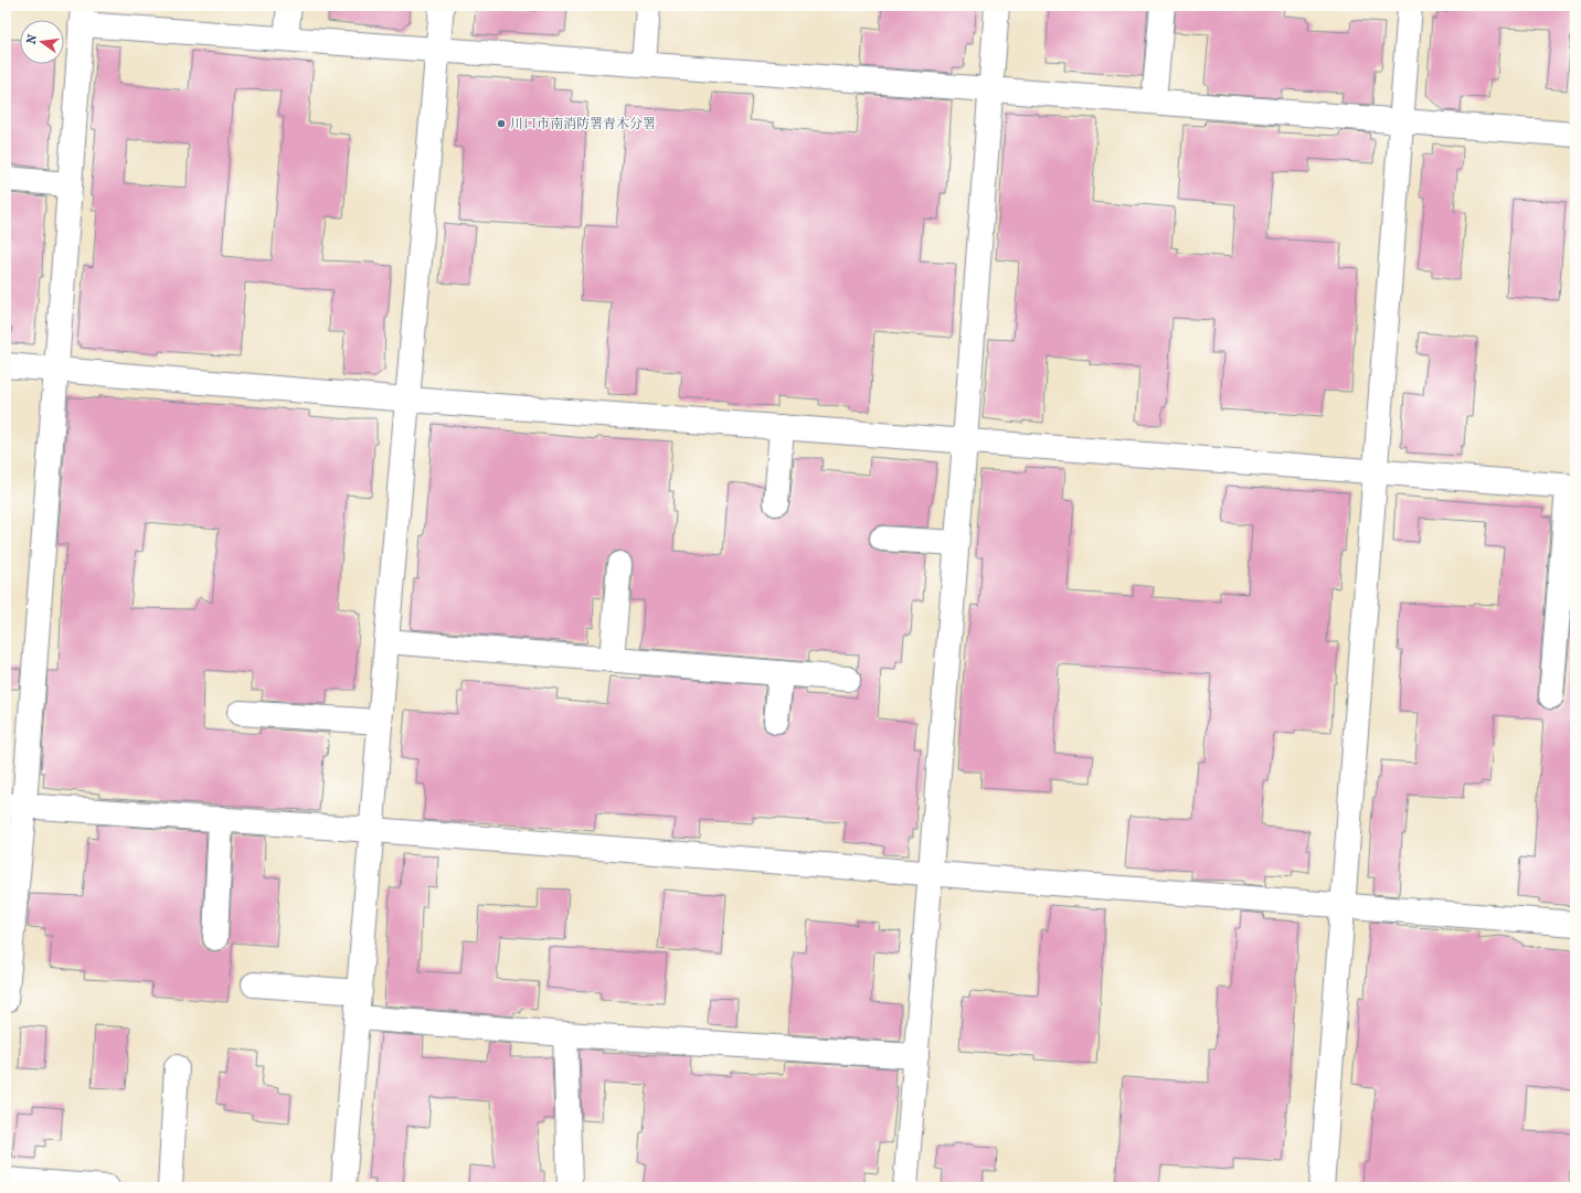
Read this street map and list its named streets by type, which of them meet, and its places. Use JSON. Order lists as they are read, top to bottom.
{
  "places": ["川口市南消防署青木分署"],
  "north": "left"
}
